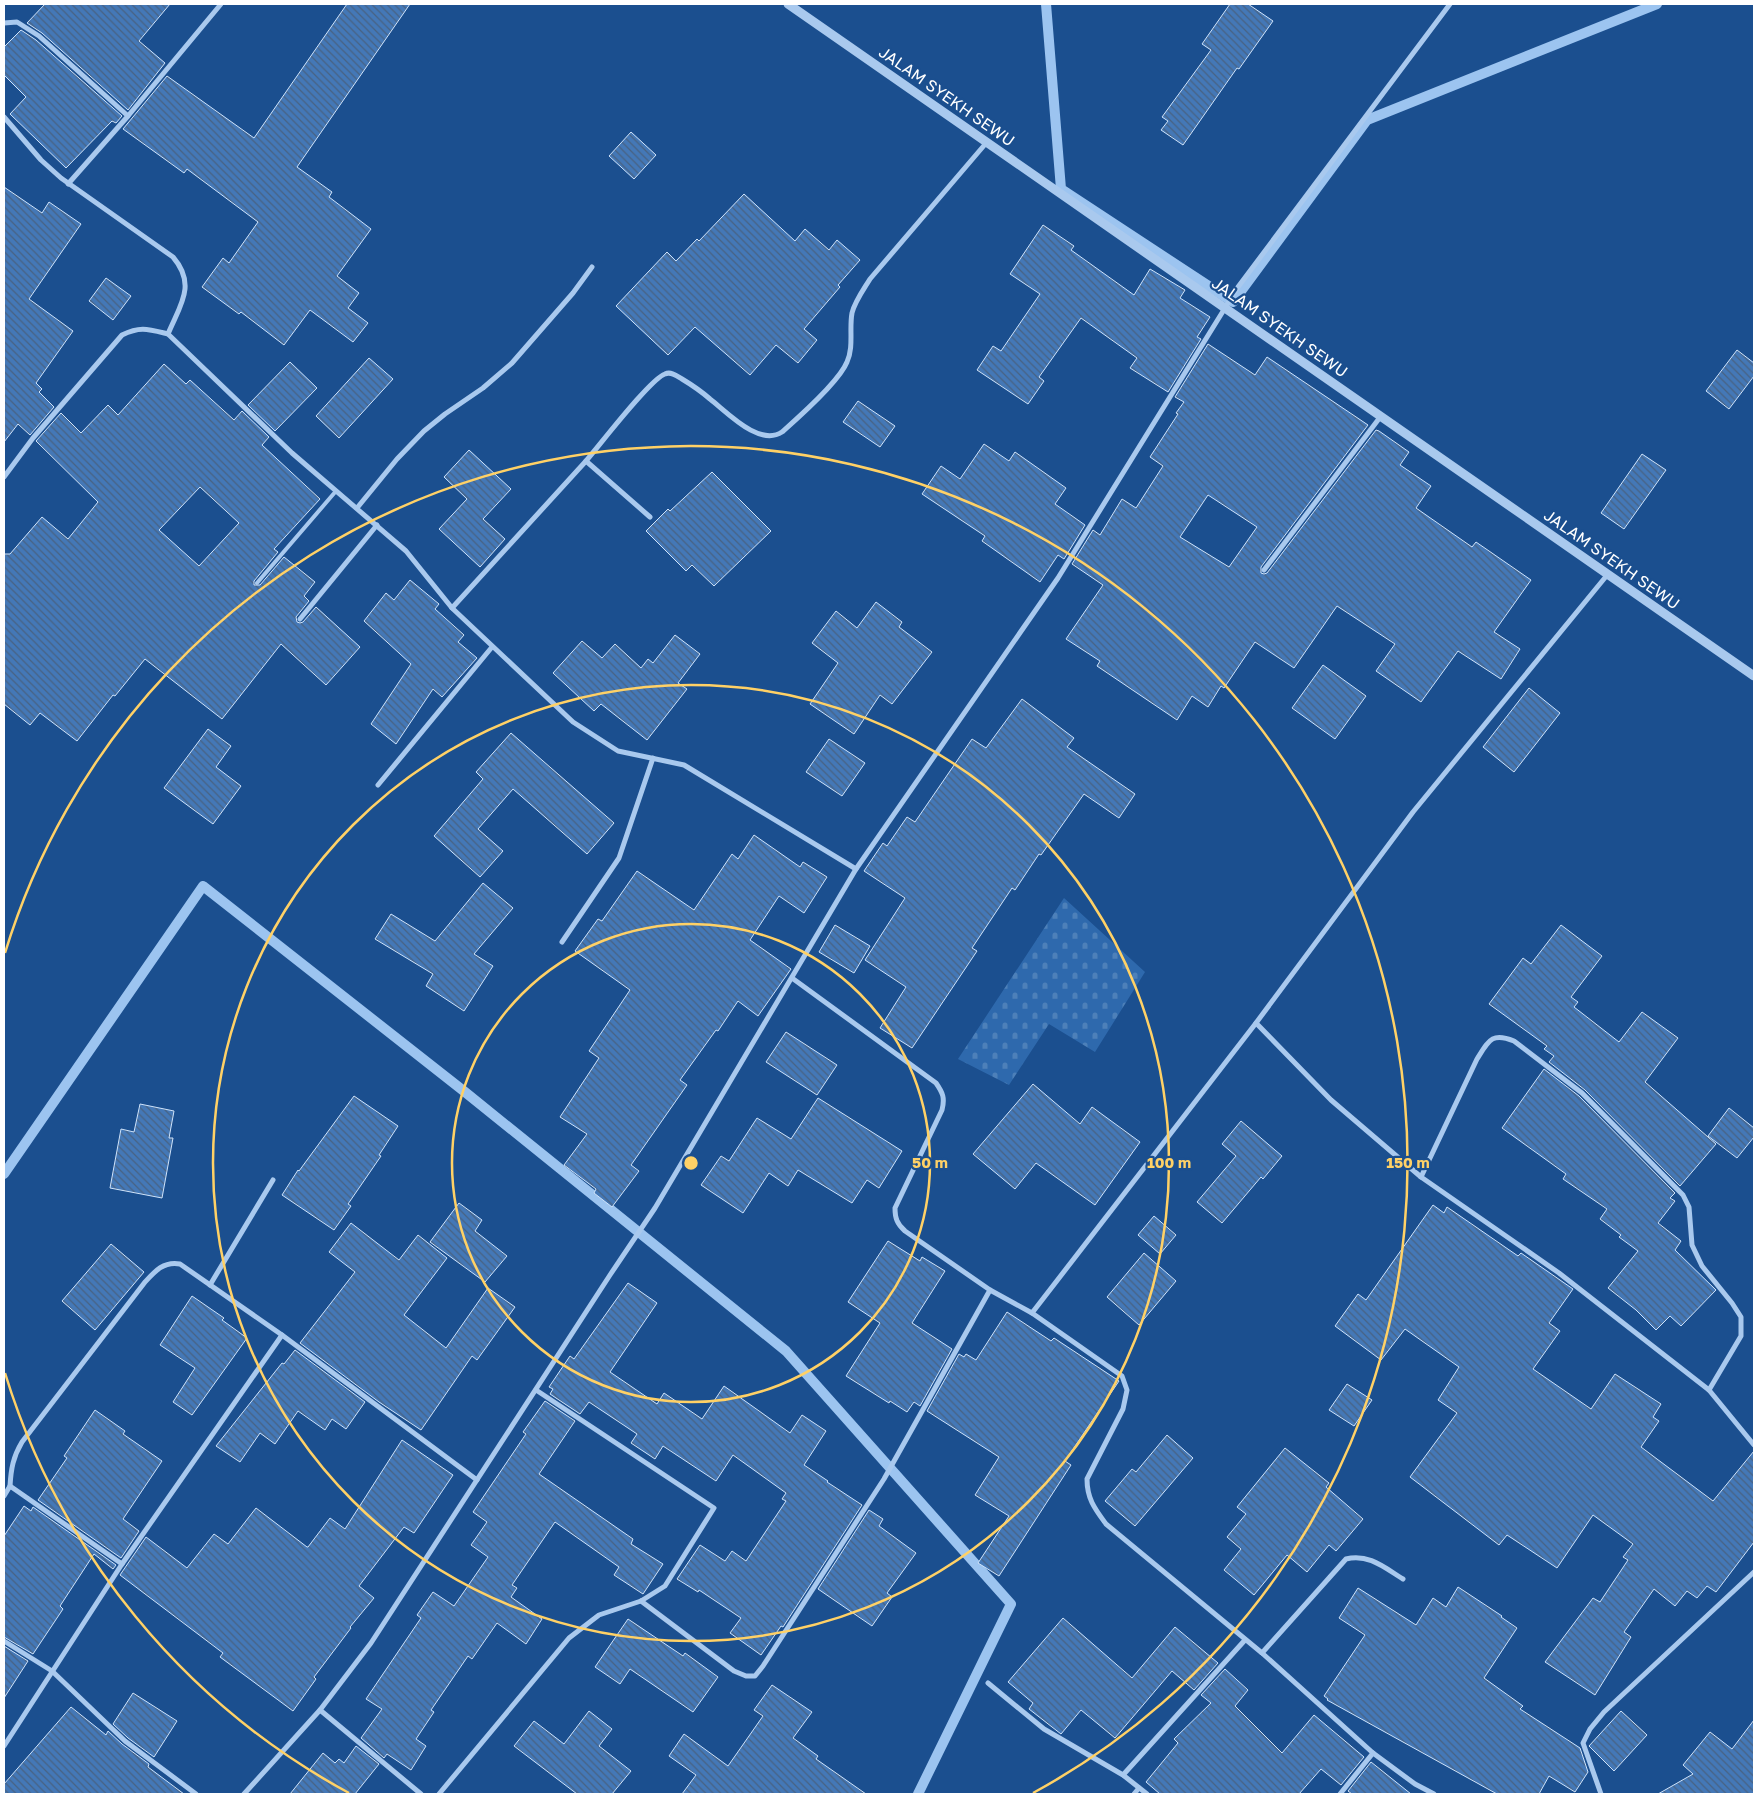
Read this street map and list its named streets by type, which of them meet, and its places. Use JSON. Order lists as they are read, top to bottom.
{
  "streets": {
    "street": ["JALAM SYEKH SEWU"]
  },
  "rings": ["50 m", "100 m", "150 m"]
}
